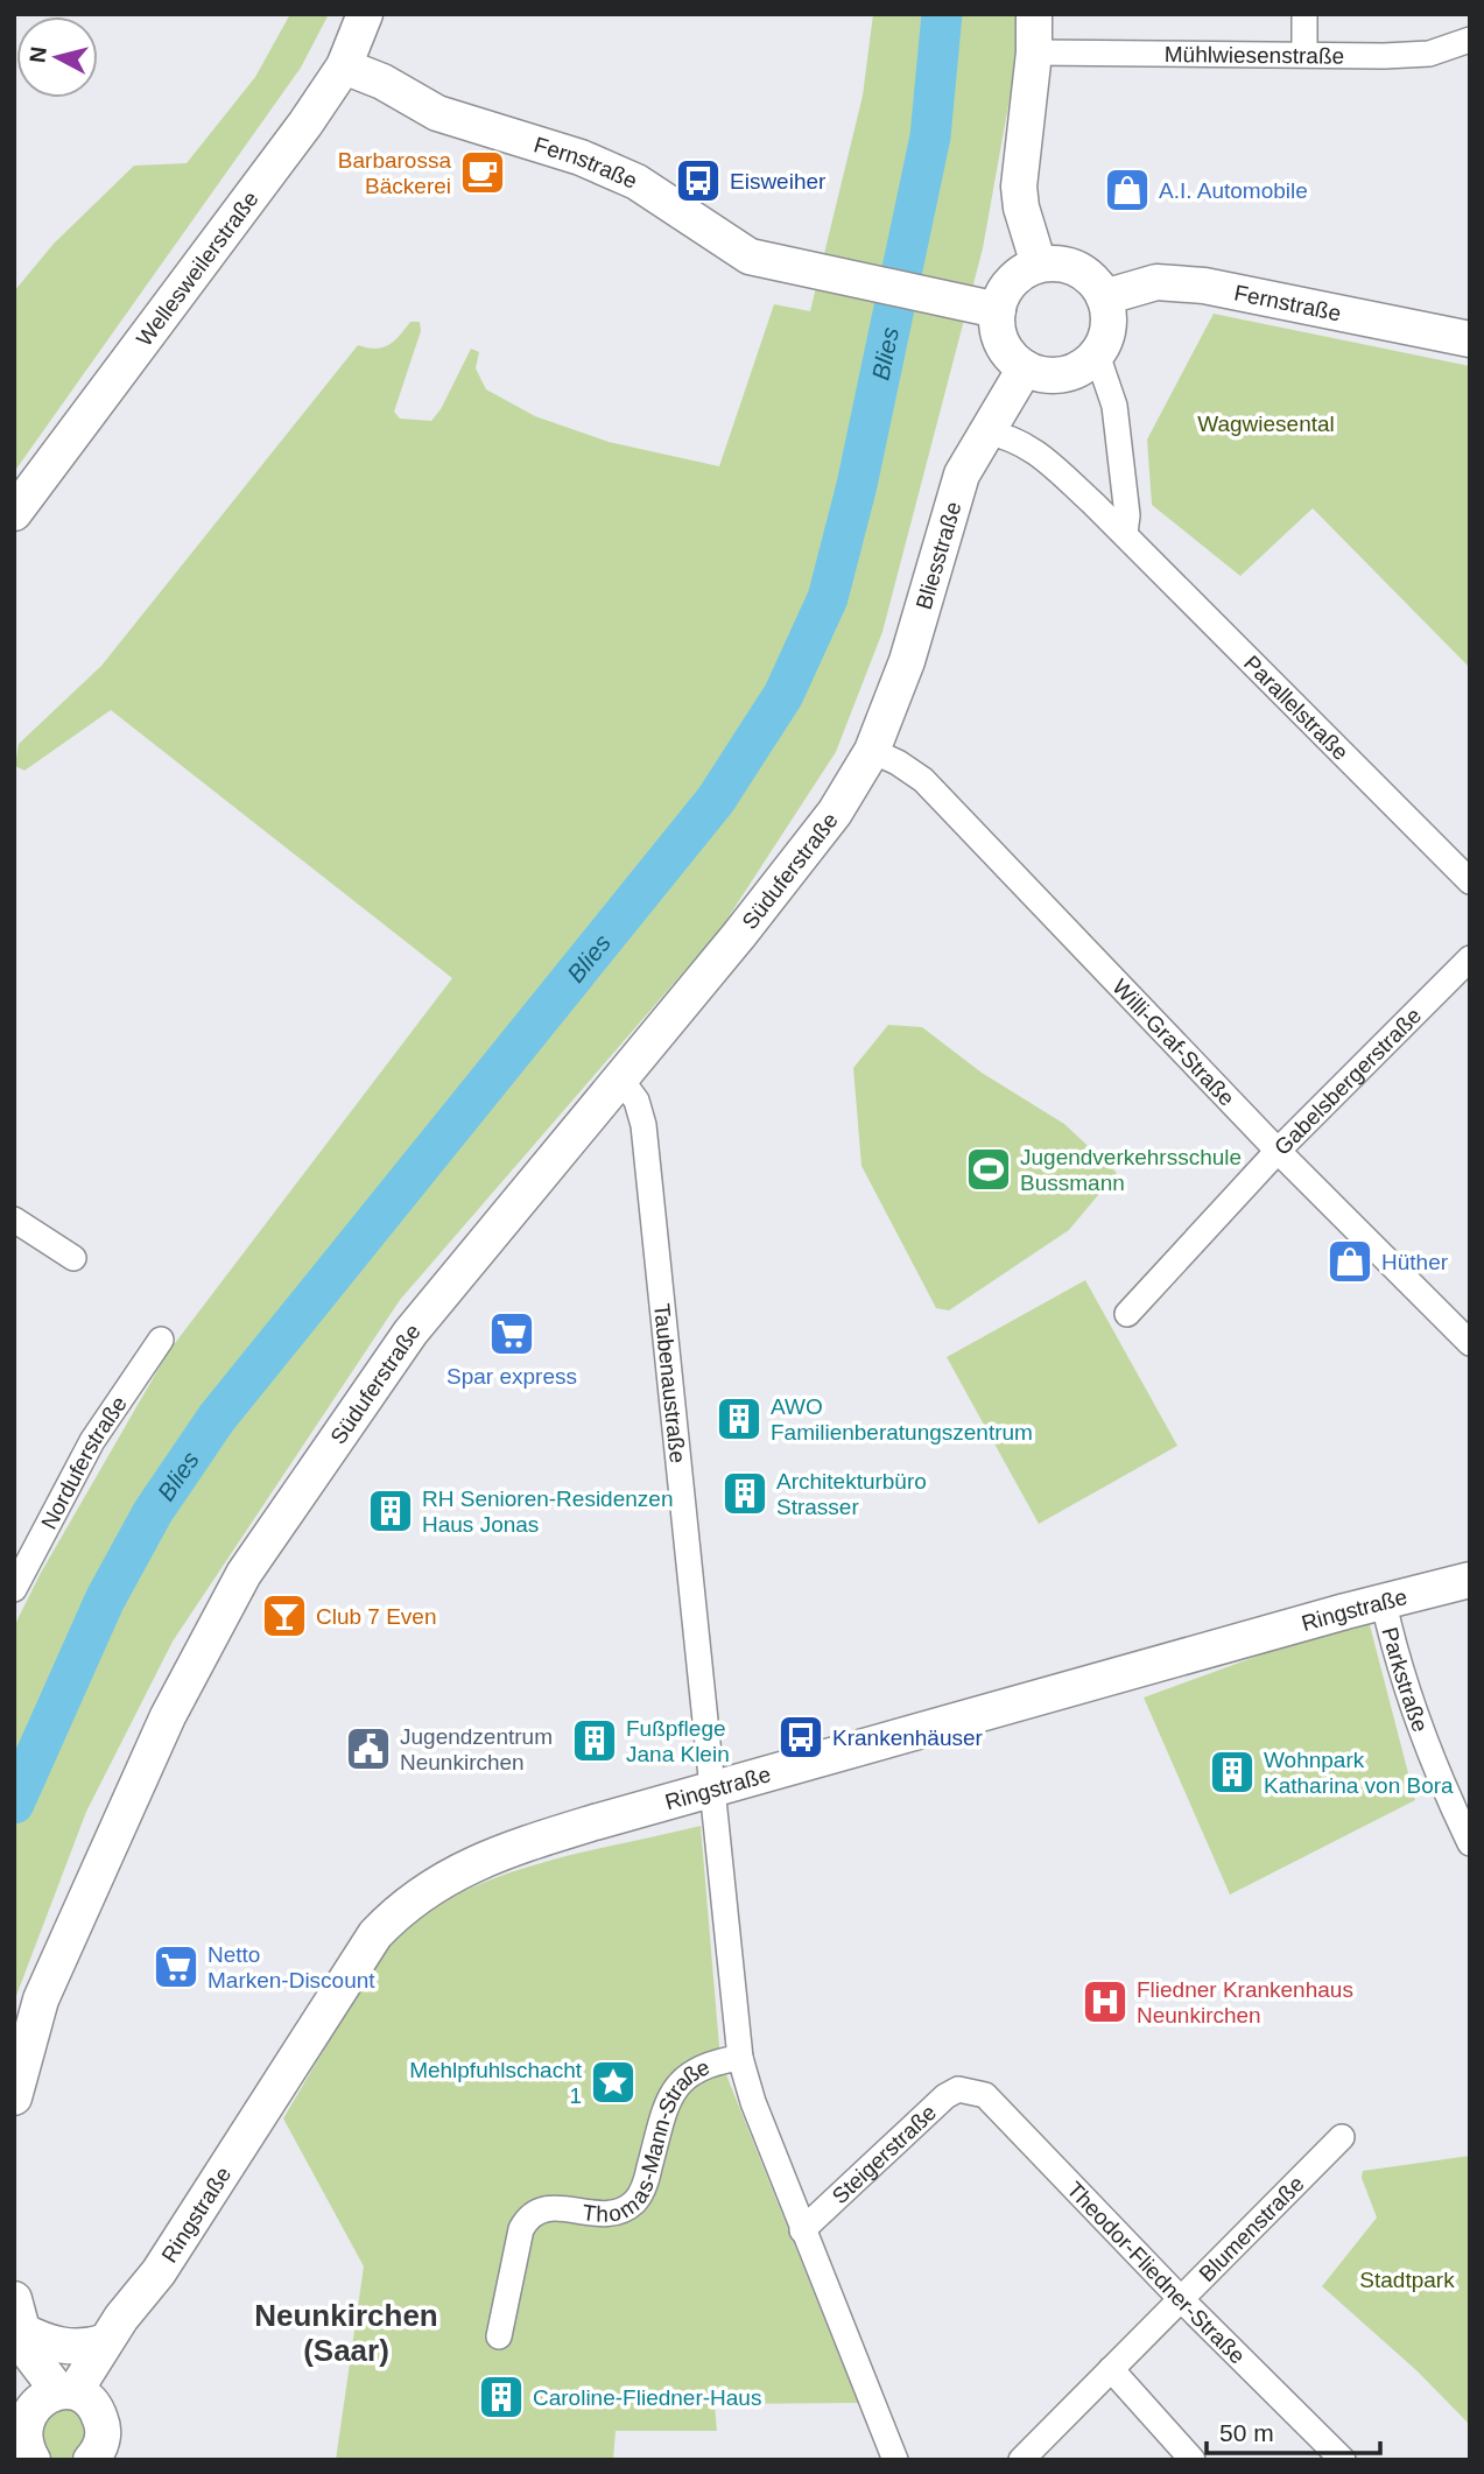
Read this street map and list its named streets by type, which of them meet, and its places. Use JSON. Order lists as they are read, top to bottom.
{
  "streets": {
    "street": [
      "Mühlwiesenstraße",
      "Fernstraße",
      "Wellesweilerstraße",
      "Bliesstraße",
      "Parallelstraße",
      "Süduferstraße",
      "Willi-Graf-Straße",
      "Gabelsbergerstraße",
      "Taubenaustraße",
      "Norduferstraße",
      "Ringstraße",
      "Parkstraße",
      "Thomas-Mann-Straße",
      "Steigerstraße",
      "Blumenstraße",
      "Theodor-Fliedner-Straße"
    ]
  },
  "crossings": [
    ["Fernstraße", "Wellesweilerstraße"],
    ["Fernstraße", "Bliesstraße"],
    ["Bliesstraße", "Parallelstraße"],
    ["Bliesstraße", "Süduferstraße"],
    ["Bliesstraße", "Willi-Graf-Straße"],
    ["Süduferstraße", "Willi-Graf-Straße"],
    ["Süduferstraße", "Taubenaustraße"],
    ["Willi-Graf-Straße", "Gabelsbergerstraße"],
    ["Taubenaustraße", "Ringstraße"],
    ["Taubenaustraße", "Thomas-Mann-Straße"],
    ["Ringstraße", "Parkstraße"],
    ["Ringstraße", "Thomas-Mann-Straße"],
    ["Thomas-Mann-Straße", "Steigerstraße"],
    ["Steigerstraße", "Theodor-Fliedner-Straße"],
    ["Blumenstraße", "Theodor-Fliedner-Straße"]
  ],
  "districts": ["Neunkirchen (Saar)"],
  "water": ["Blies"],
  "parks": ["Wagwiesental", "Stadtpark"],
  "places": {
    "cafe": ["Barbarossa Bäckerei"],
    "bus stop": ["Eisweiher", "Krankenhäuser"],
    "shop": ["A.I. Automobile", "Hüther"],
    "sports": ["Jugendverkehrsschule Bussmann"],
    "supermarket": ["Spar express", "Netto Marken-Discount"],
    "building": [
      "AWO Familienberatungszentrum",
      "Architekturbüro Strasser",
      "RH Senioren-Residenzen Haus Jonas",
      "Fußpflege Jana Klein",
      "Wohnpark Katharina von Bora",
      "Caroline-Fliedner-Haus"
    ],
    "bar": ["Club 7 Even"],
    "public building": ["Jugendzentrum Neunkirchen"],
    "hospital": ["Fliedner Krankenhaus Neunkirchen"],
    "place": ["Mehlpfuhlschacht 1"]
  },
  "scale_bar": "50 m",
  "north": "left"
}
